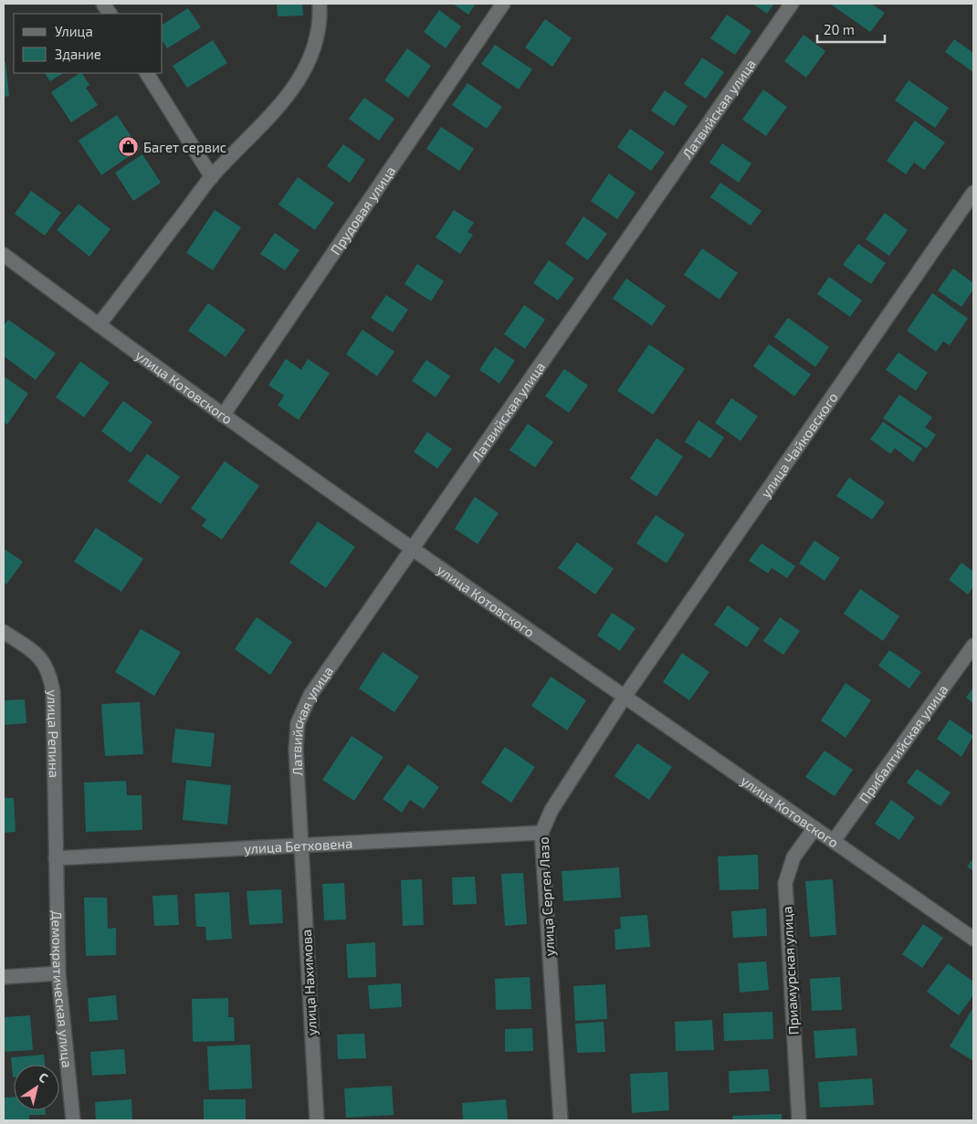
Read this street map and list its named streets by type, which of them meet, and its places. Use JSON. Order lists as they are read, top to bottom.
{
  "streets": {
    "street": [
      "Латвийская улица",
      "Прудовая улица",
      "улица Котовского",
      "улица Чайковского",
      "улица Репина",
      "Прибалтийская улица",
      "улица Бетховена",
      "улица Сергея Лазо",
      "Приамурская улица",
      "улица Нахимова",
      "Демократическая улица"
    ]
  },
  "crossings": [
    ["Латвийская улица", "улица Котовского"],
    ["Латвийская улица", "улица Бетховена"],
    ["Латвийская улица", "улица Нахимова"],
    ["Прудовая улица", "улица Котовского"],
    ["улица Котовского", "улица Чайковского"],
    ["улица Котовского", "Прибалтийская улица"],
    ["улица Котовского", "улица Сергея Лазо"],
    ["улица Котовского", "Приамурская улица"],
    ["улица Чайковского", "улица Сергея Лазо"],
    ["улица Репина", "улица Бетховена"],
    ["улица Репина", "Демократическая улица"],
    ["улица Бетховена", "улица Сергея Лазо"],
    ["улица Бетховена", "улица Нахимова"],
    ["улица Бетховена", "Демократическая улица"]
  ],
  "places": {
    "shop": ["Багет сервис"]
  },
  "legend": ["Улица", "Здание"],
  "scale_bar": "20 m",
  "north": "top right"
}
